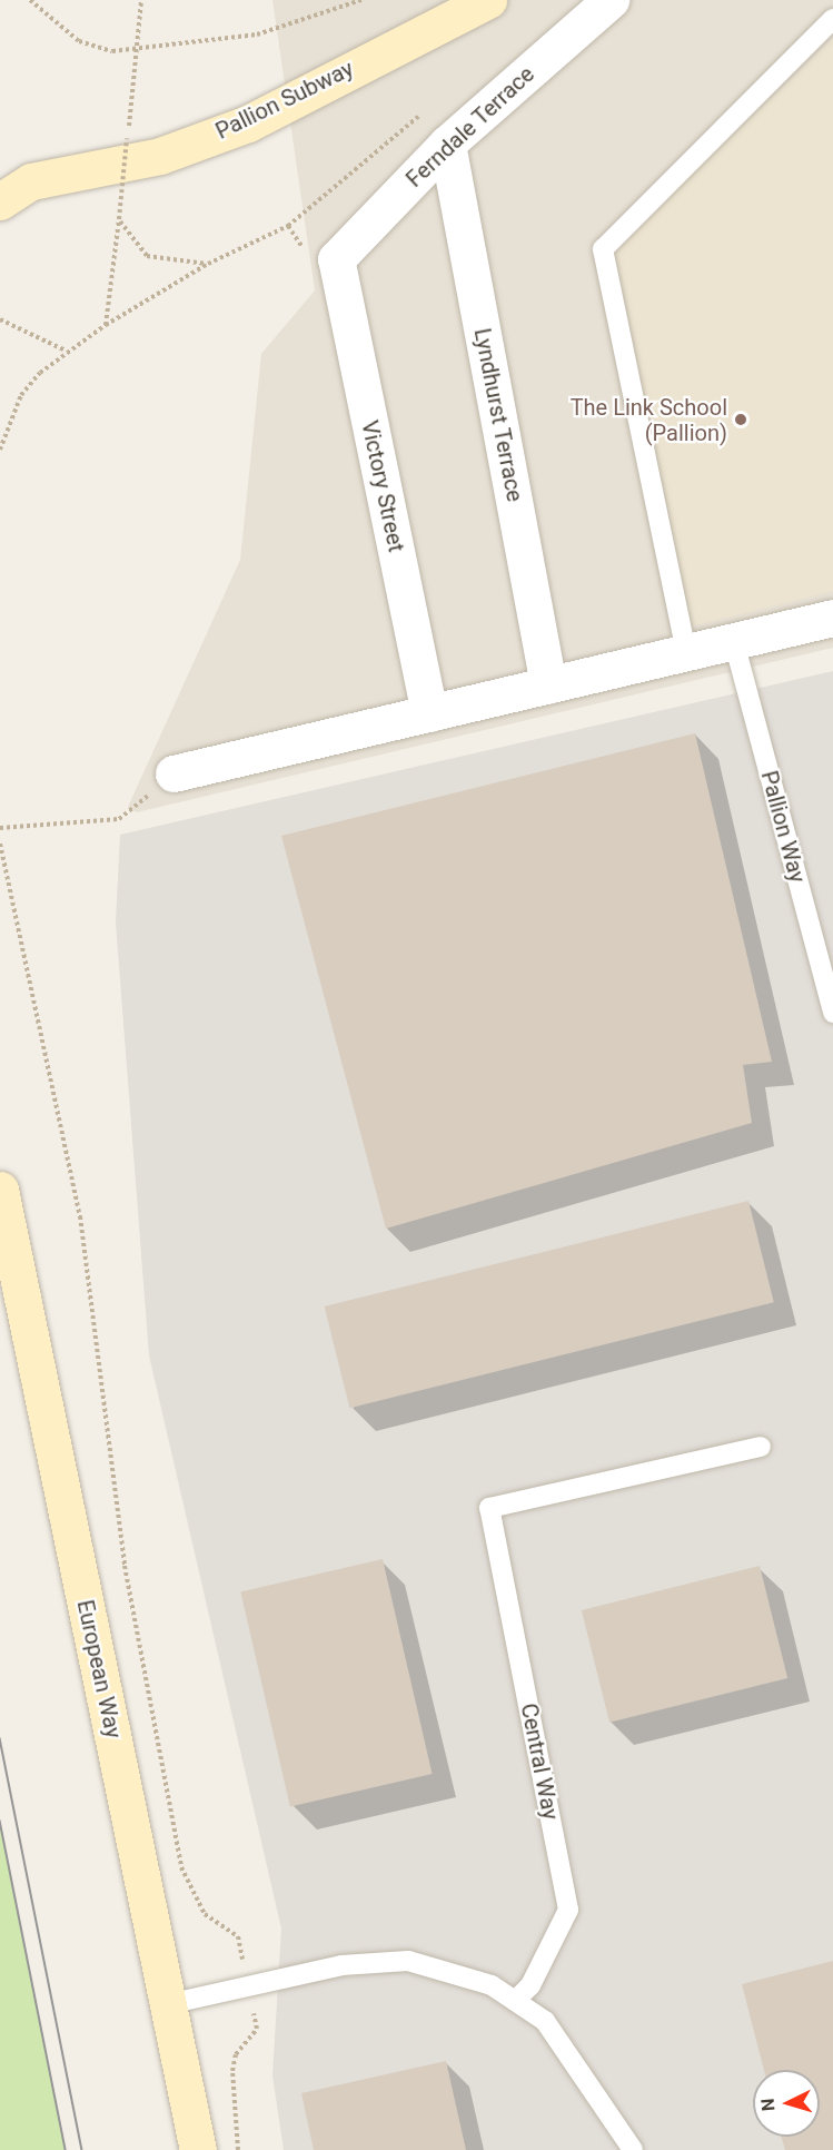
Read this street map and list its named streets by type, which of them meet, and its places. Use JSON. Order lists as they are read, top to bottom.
{
  "streets": {
    "street": [
      "Pallion Subway",
      "Ferndale Terrace",
      "Lyndhurst Terrace",
      "Victory Street",
      "European Way"
    ],
    "lane": ["Pallion Way", "Central Way"]
  },
  "crossings": [
    ["Ferndale Terrace", "Lyndhurst Terrace"],
    ["Ferndale Terrace", "Victory Street"]
  ],
  "places": ["The Link School (Pallion)"],
  "north": "left"
}
